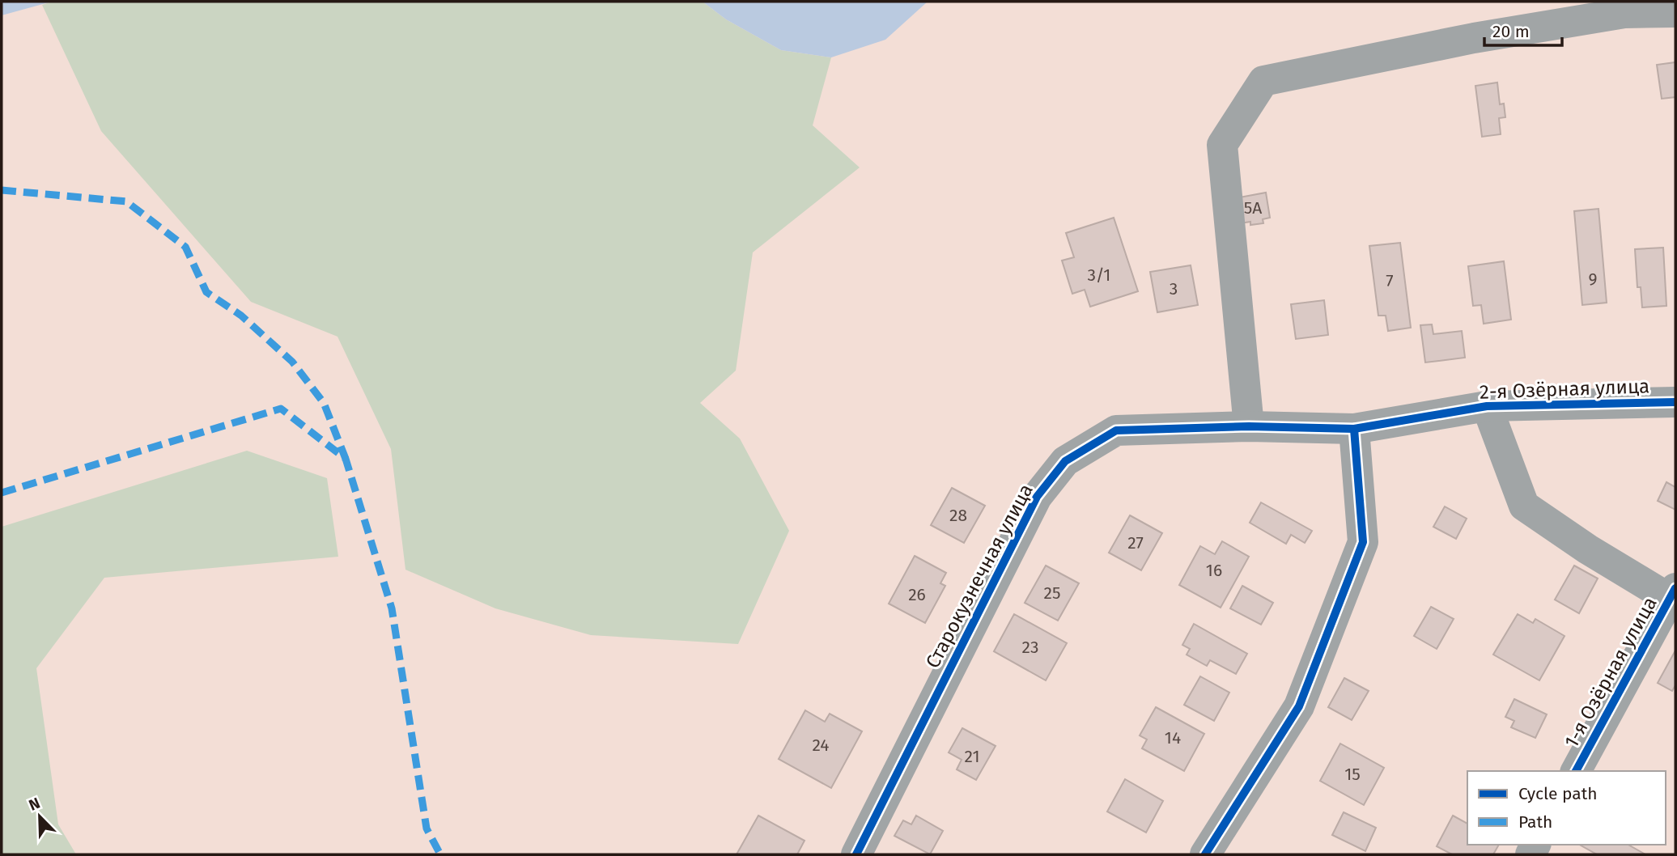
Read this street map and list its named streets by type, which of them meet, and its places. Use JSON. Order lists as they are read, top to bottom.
{
  "streets": {
    "street": ["2-я Озёрная улица", "Старокузнечная улица", "1-я Озёрная улица"]
  },
  "crossings": [
    ["2-я Озёрная улица", "Старокузнечная улица"]
  ],
  "house_numbers": [
    "5А",
    "3/1",
    "9",
    "7",
    "3",
    "28",
    "27",
    "16",
    "25",
    "26",
    "23",
    "14",
    "24",
    "21",
    "15"
  ],
  "legend": ["Cycle path", "Path"],
  "scale_bar": "20 m",
  "north": "top left"
}
